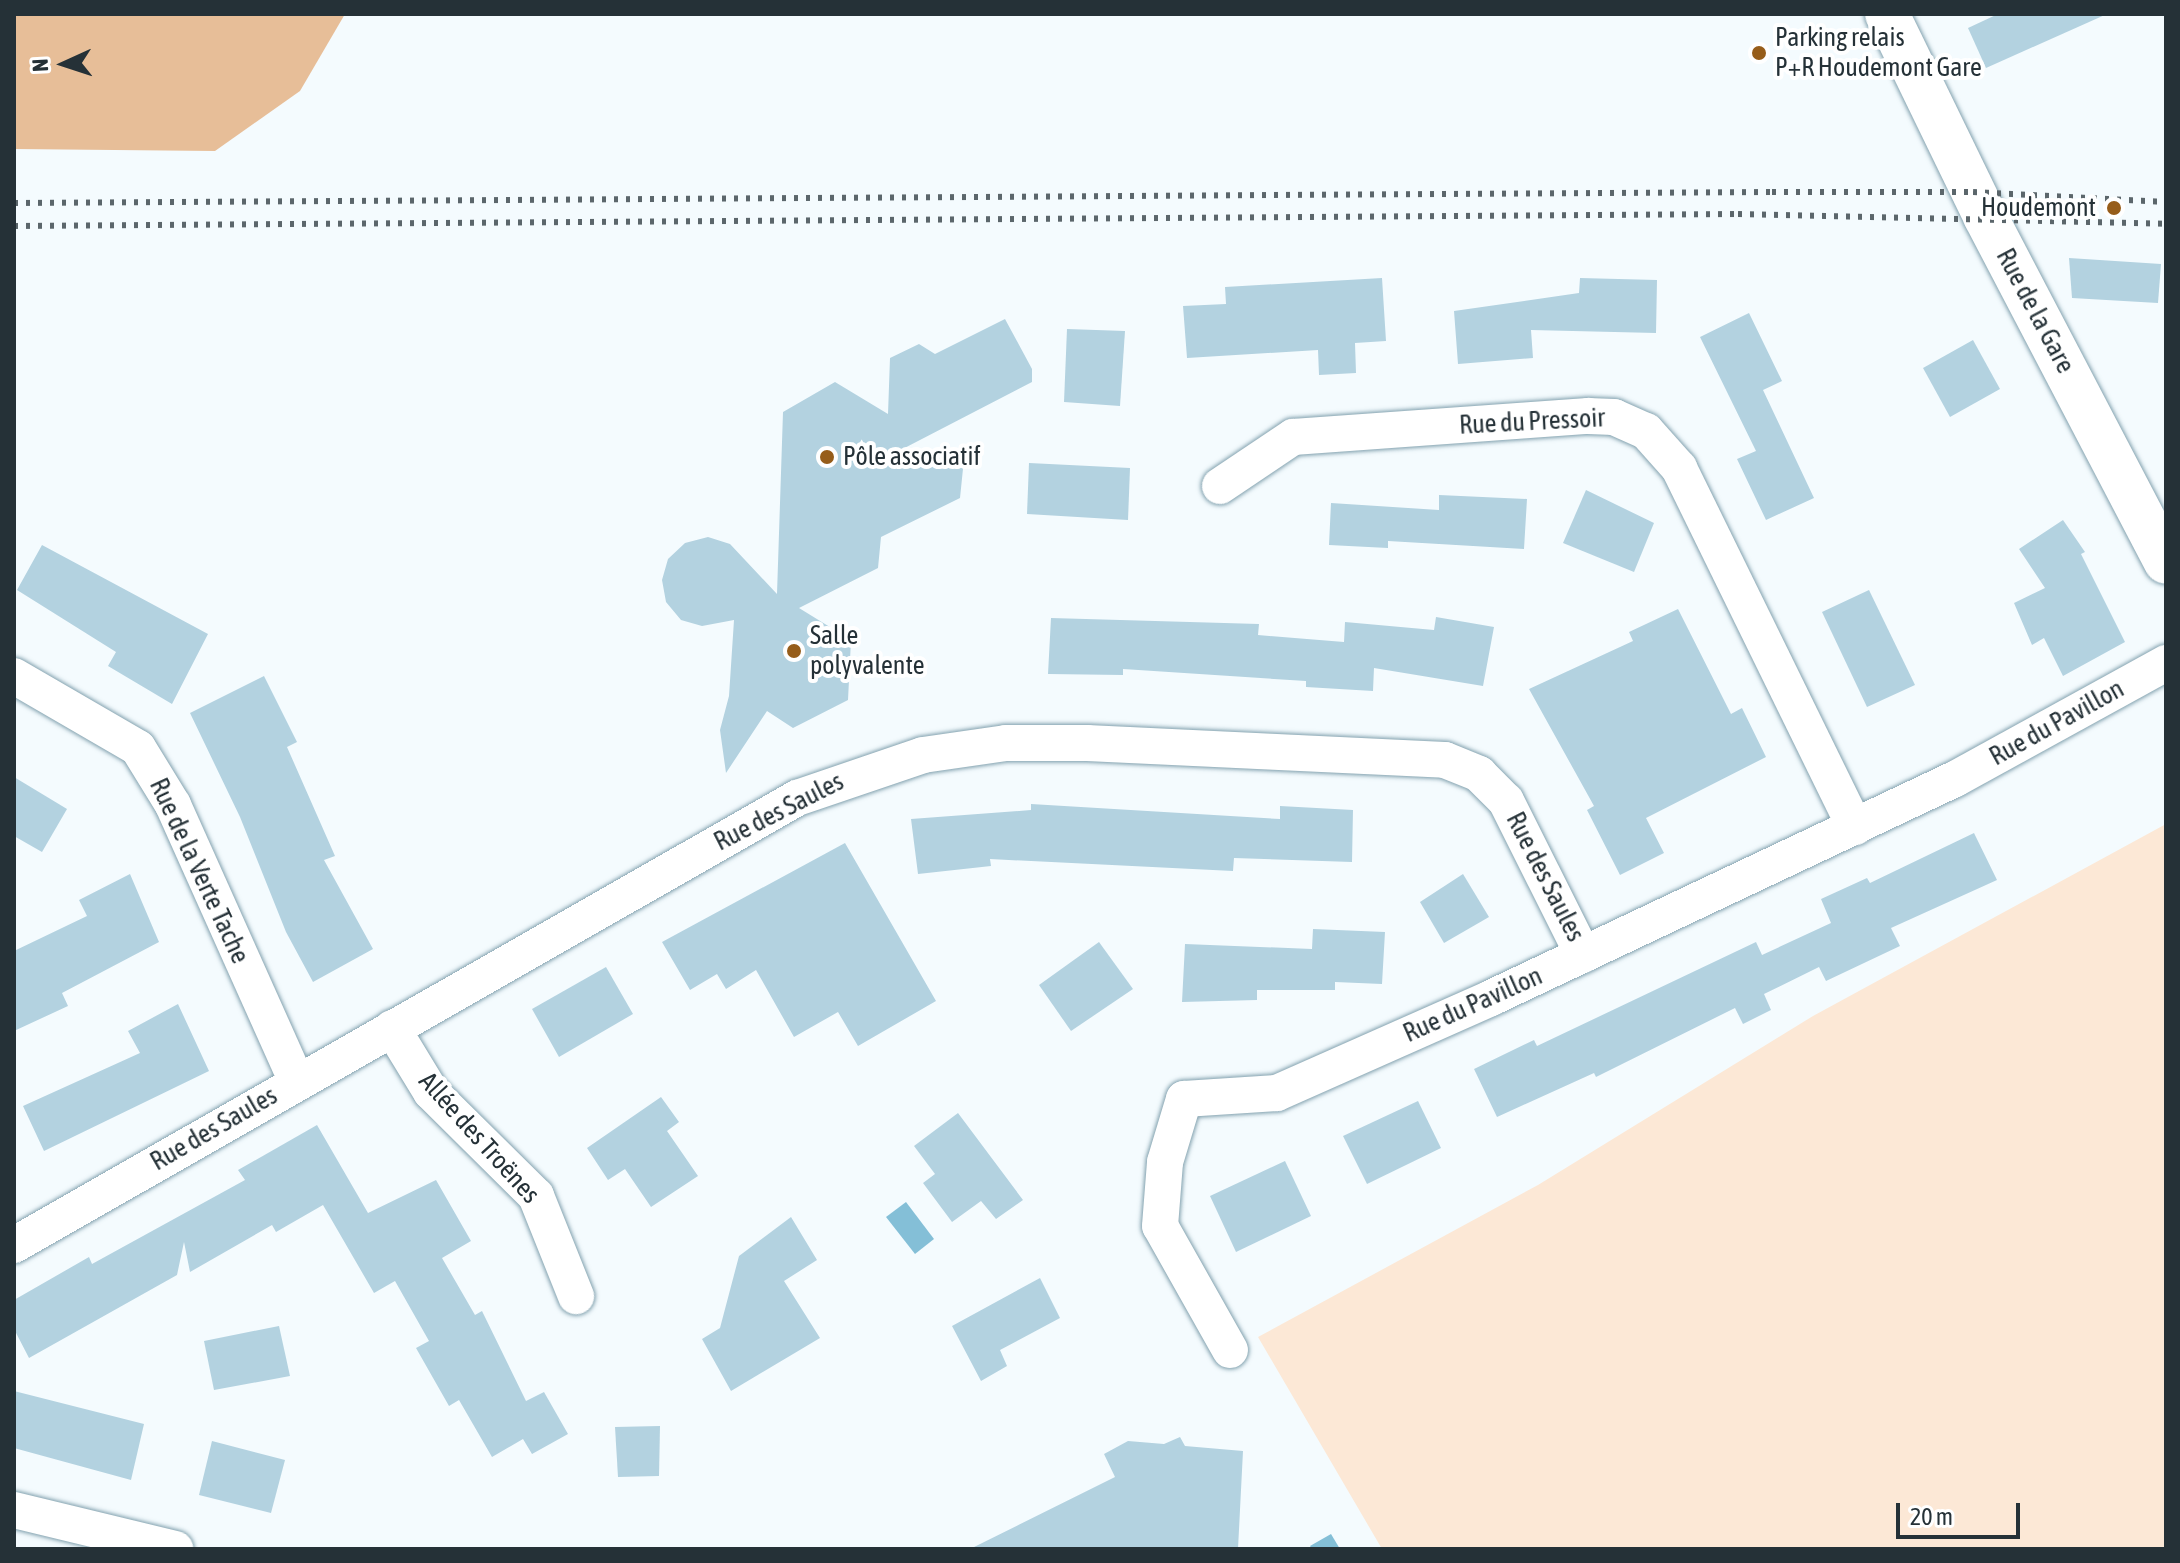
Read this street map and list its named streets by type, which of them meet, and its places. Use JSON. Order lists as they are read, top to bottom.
{
  "streets": {
    "street": [
      "Rue de la Gare",
      "Rue du Pressoir",
      "Rue du Pavillon",
      "Rue des Saules",
      "Rue de la Verte Tache",
      "Allée des Troënes"
    ]
  },
  "crossings": [
    ["Rue du Pressoir", "Rue du Pavillon"],
    ["Rue du Pavillon", "Rue des Saules"],
    ["Rue des Saules", "Rue de la Verte Tache"],
    ["Rue des Saules", "Allée des Troënes"]
  ],
  "places": [
    "Parking relais P+R Houdemont Gare",
    "Houdemont",
    "Pôle associatif",
    "Salle polyvalente"
  ],
  "scale_bar": "20 m",
  "north": "left"
}
